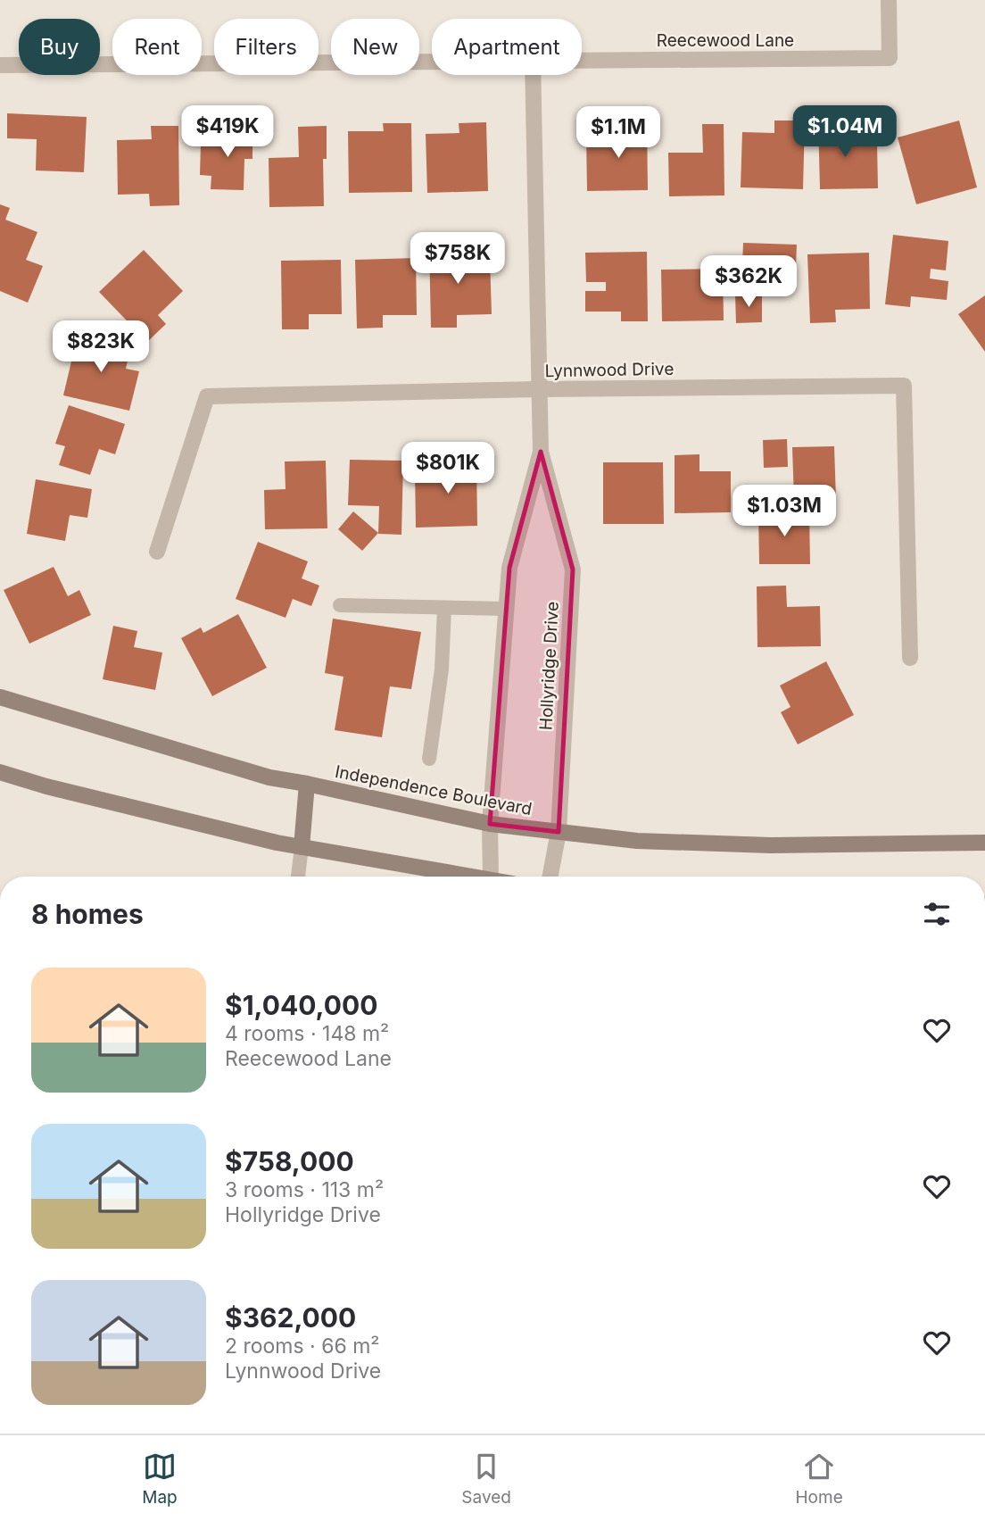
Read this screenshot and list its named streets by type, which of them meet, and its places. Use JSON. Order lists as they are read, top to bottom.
{
  "streets": {
    "main road": ["Independence Boulevard"],
    "street": ["Reecewood Lane", "Lynnwood Drive", "Hollyridge Drive"]
  },
  "crossings": [
    ["Lynnwood Drive", "Hollyridge Drive"],
    ["Hollyridge Drive", "Independence Boulevard"]
  ],
  "page": {
    "chip": [
      "Buy",
      "Rent",
      "Filters",
      "New",
      "Apartment"
    ],
    "price": [
      "$419K",
      "$1.04M",
      "$1.1M",
      "$758K",
      "$362K",
      "$823K",
      "$801K",
      "$1.03M"
    ],
    "heading": "8 homes",
    "list": [
      {
        "name": "$1,040,000",
        "note": "4 rooms · 148 m² · Reecewood Lane"
      },
      {
        "name": "$758,000",
        "note": "3 rooms · 113 m² · Hollyridge Drive"
      },
      {
        "name": "$362,000",
        "note": "2 rooms · 66 m² · Lynnwood Drive"
      }
    ],
    "tabs": ["Map", "Saved", "Home"]
  }
}
